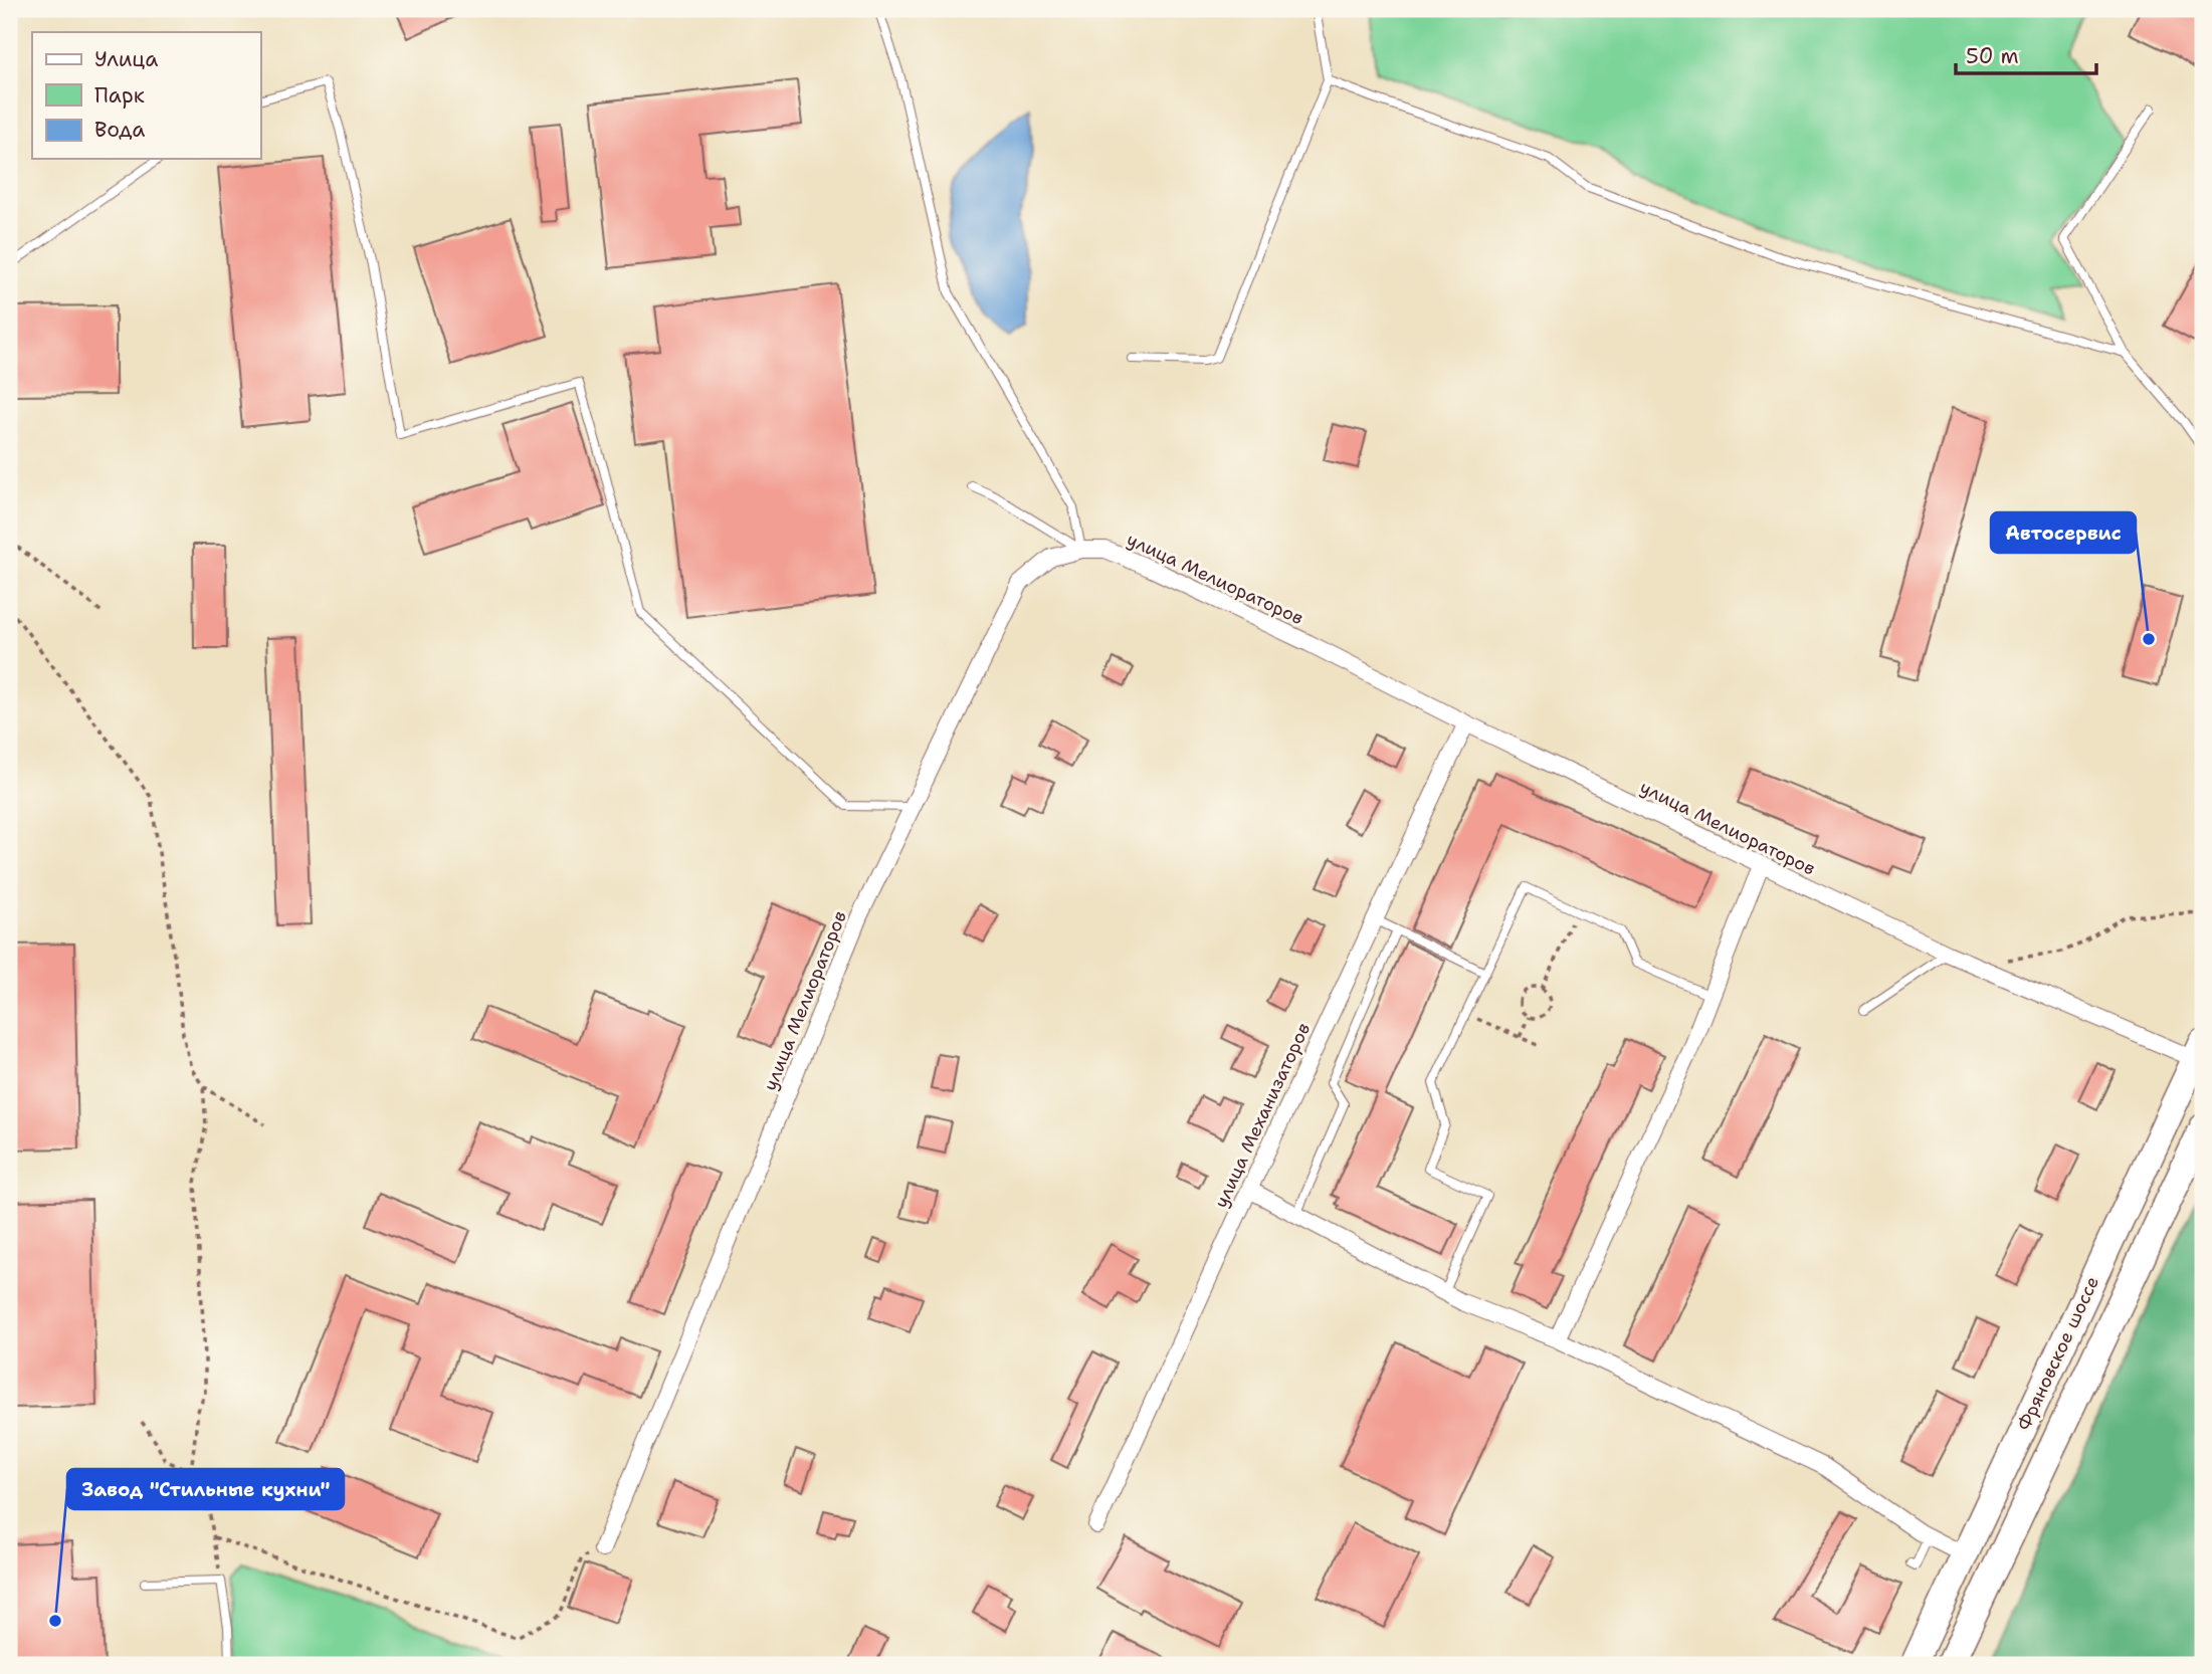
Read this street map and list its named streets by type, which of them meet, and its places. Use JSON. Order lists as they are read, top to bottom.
{
  "streets": {
    "main road": ["Фряновское шоссе"],
    "street": ["улица Мелиораторов", "улица Механизаторов"]
  },
  "crossings": [
    ["улица Мелиораторов", "улица Механизаторов"],
    ["улица Мелиораторов", "Фряновское шоссе"]
  ],
  "places": ["Автосервис", "Завод \"Стильные кухни\""],
  "legend": ["Улица", "Парк", "Вода"],
  "scale_bar": "50 m"
}
